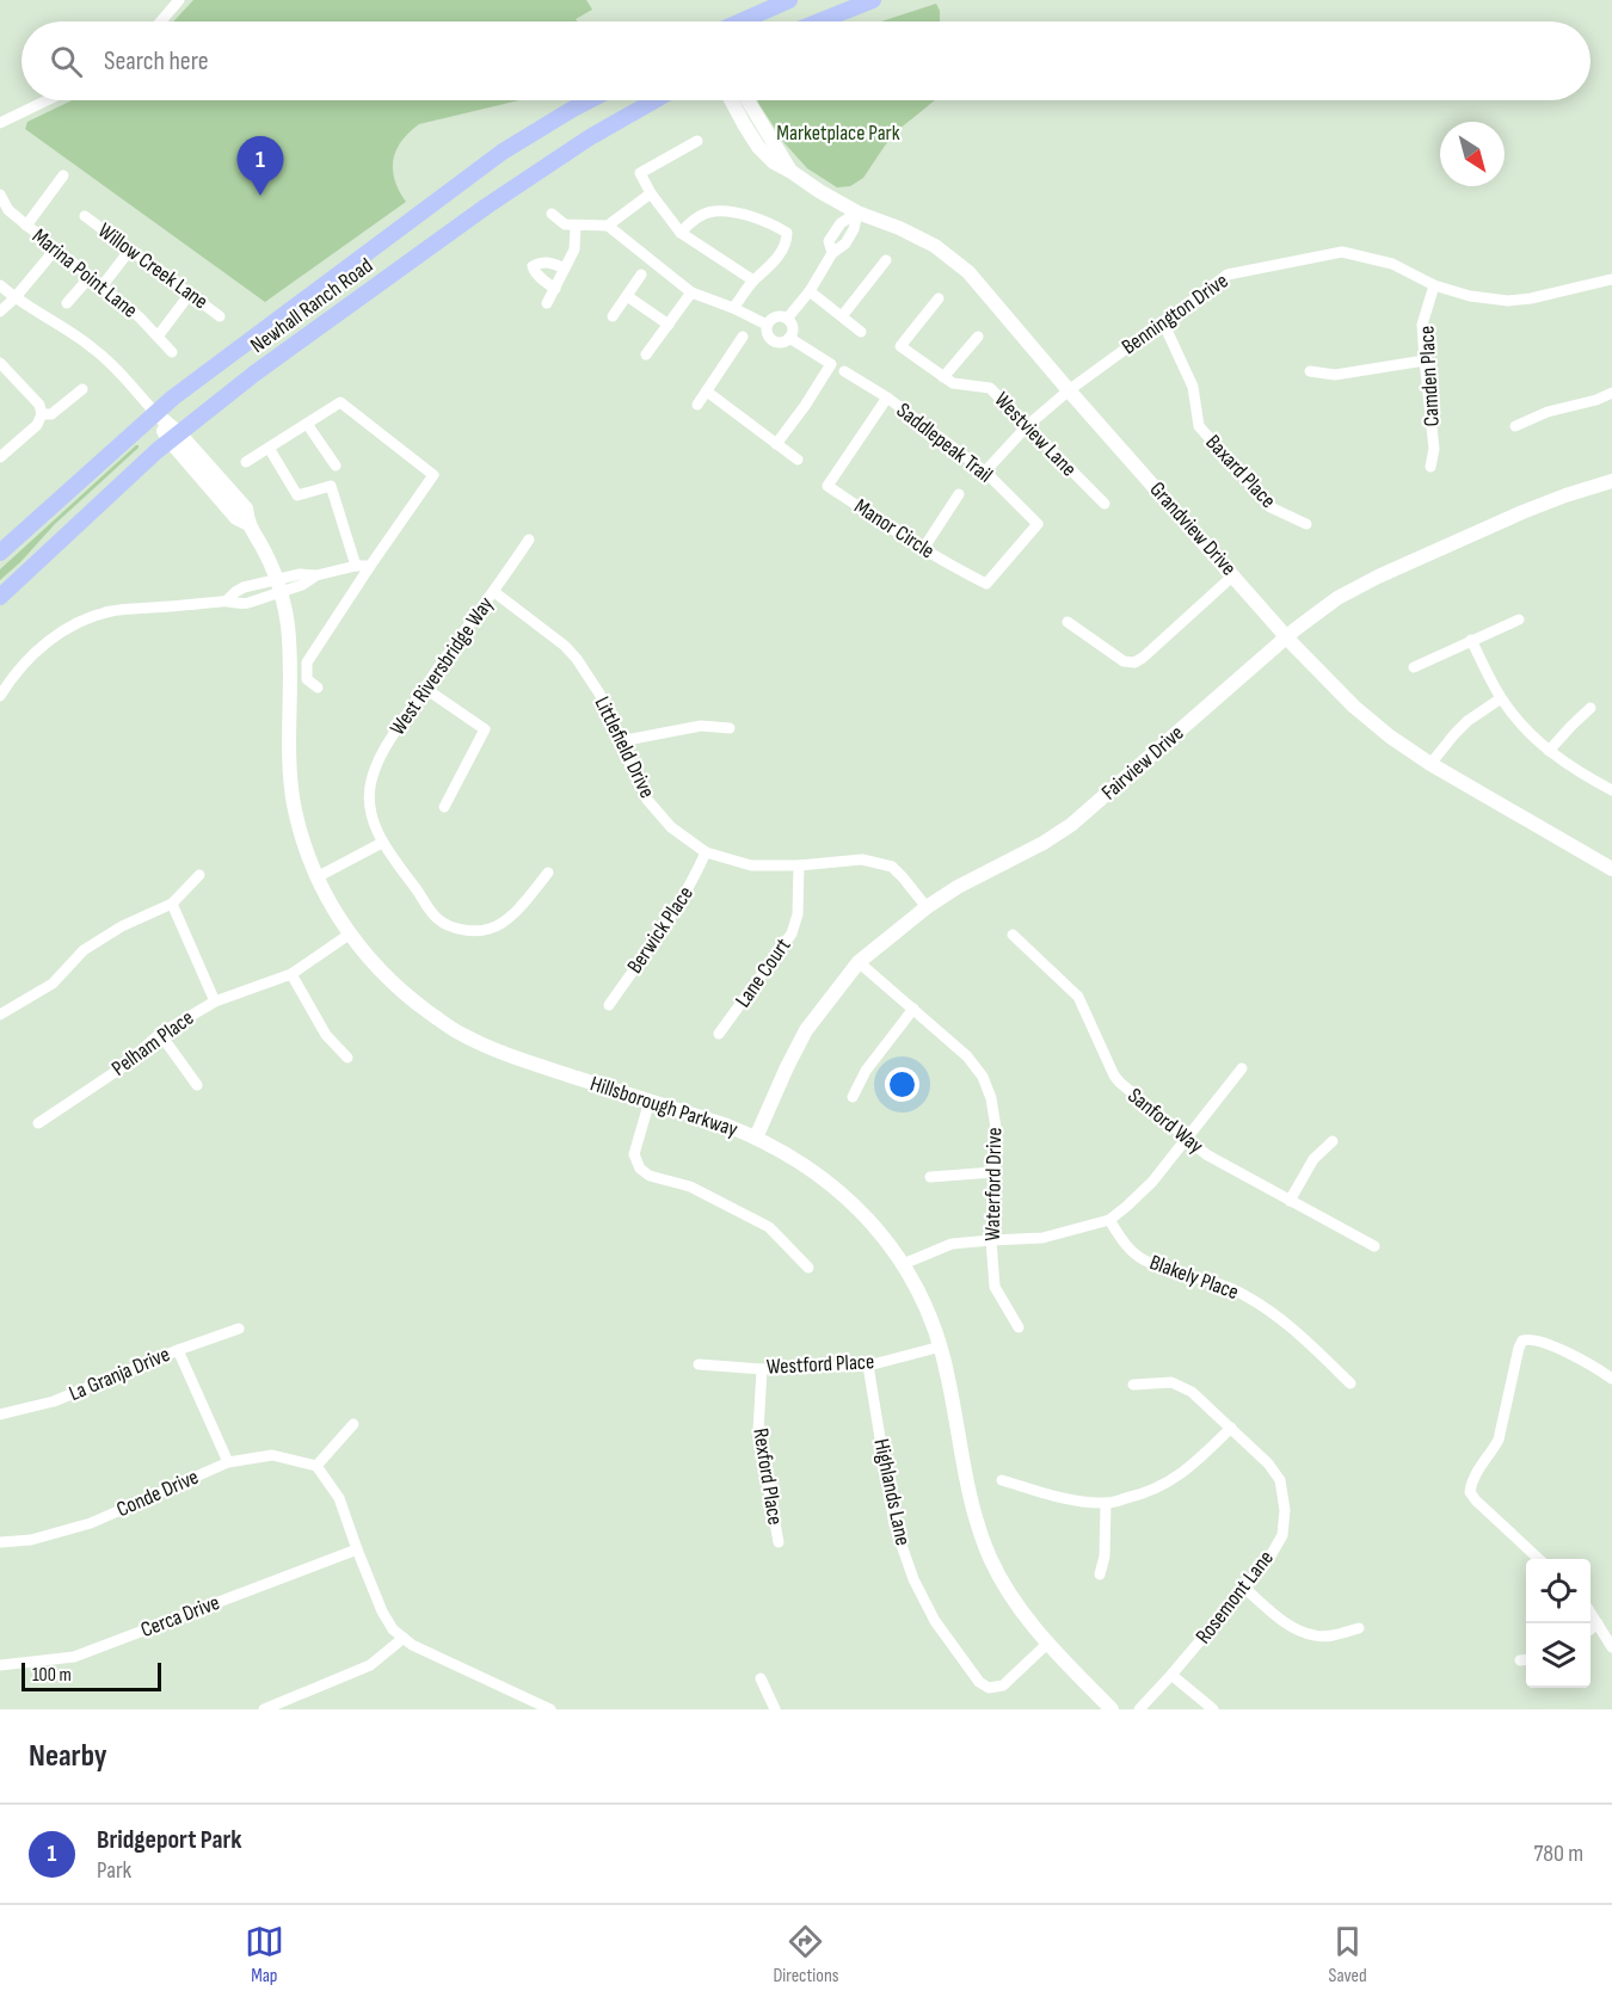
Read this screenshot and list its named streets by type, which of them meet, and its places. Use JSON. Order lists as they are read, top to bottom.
{
  "streets": {
    "main road": ["Newhall Ranch Road"],
    "street": [
      "Willow Creek Lane",
      "Marina Point Lane",
      "Bennington Drive",
      "Camden Place",
      "Westview Lane",
      "Saddlepeak Trail",
      "Baxard Place",
      "Manor Circle",
      "Grandview Drive",
      "West Riversbridge Way",
      "Littlefield Drive",
      "Fairview Drive",
      "Berwick Place",
      "Lane Court",
      "Pelham Place",
      "Hillsborough Parkway",
      "Sanford Way",
      "Waterford Drive",
      "Blakely Place",
      "Westford Place",
      "La Granja Drive",
      "Rexford Place",
      "Highlands Lane",
      "Conde Drive",
      "Rosemont Lane",
      "Cerca Drive"
    ]
  },
  "crossings": [
    ["Newhall Ranch Road", "Hillsborough Parkway"],
    ["Bennington Drive", "Camden Place"],
    ["Bennington Drive", "Westview Lane"],
    ["Bennington Drive", "Saddlepeak Trail"],
    ["Bennington Drive", "Baxard Place"],
    ["Bennington Drive", "Grandview Drive"],
    ["Saddlepeak Trail", "Manor Circle"],
    ["Grandview Drive", "Fairview Drive"],
    ["West Riversbridge Way", "Littlefield Drive"],
    ["Littlefield Drive", "Fairview Drive"],
    ["Littlefield Drive", "Berwick Place"],
    ["Littlefield Drive", "Lane Court"],
    ["Fairview Drive", "Hillsborough Parkway"],
    ["Fairview Drive", "Waterford Drive"],
    ["Pelham Place", "Hillsborough Parkway"],
    ["Hillsborough Parkway", "Westford Place"],
    ["Hillsborough Parkway", "Highlands Lane"],
    ["Westford Place", "Rexford Place"],
    ["Westford Place", "Highlands Lane"]
  ],
  "parks": ["Marketplace Park"],
  "scale_bar": "100 m",
  "north": "bottom right",
  "page": {
    "search": "Search here",
    "pins": "1",
    "scale": "100 m",
    "heading": "Nearby",
    "list": [
      {
        "mark": "1",
        "name": "Bridgeport Park",
        "note": "Park",
        "value": "780 m"
      }
    ],
    "nav": ["Map", "Directions", "Saved"]
  }
}
